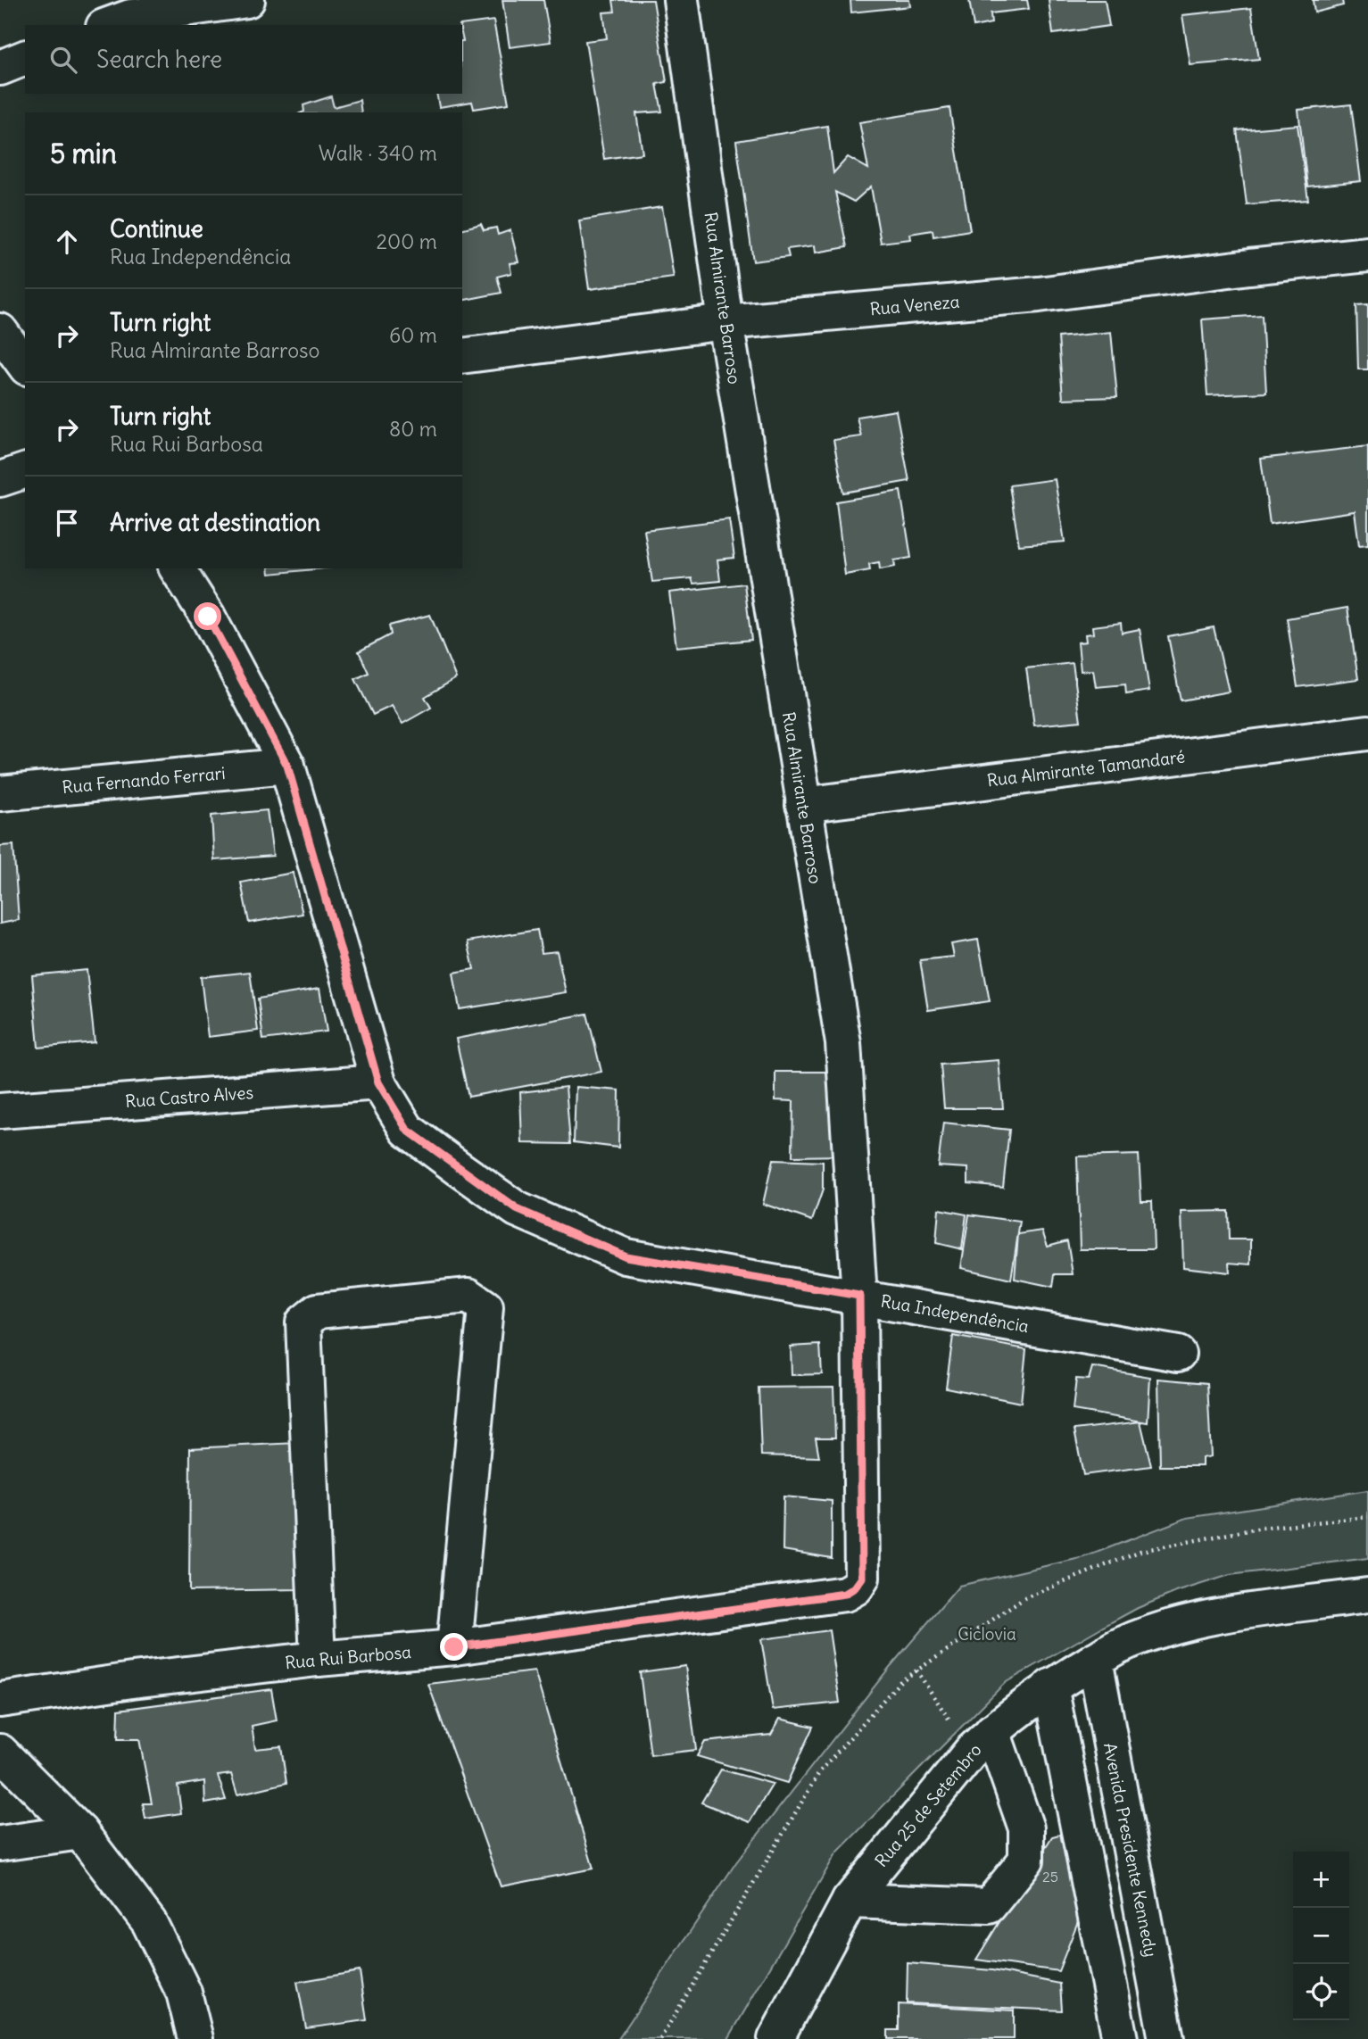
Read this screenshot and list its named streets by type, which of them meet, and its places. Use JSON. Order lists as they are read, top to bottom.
{
  "streets": {
    "street": [
      "Rua Almirante Barroso",
      "Rua Veneza",
      "Rua Almirante Tamandaré",
      "Rua Fernando Ferrari",
      "Rua Castro Alves",
      "Rua Independência",
      "Rua Rui Barbosa",
      "Rua 25 de Setembro",
      "Avenida Presidente Kennedy"
    ]
  },
  "crossings": [
    ["Rua Almirante Barroso", "Rua Veneza"],
    ["Rua Almirante Barroso", "Rua Almirante Tamandaré"],
    ["Rua Almirante Barroso", "Rua Independência"],
    ["Rua Almirante Barroso", "Rua Rui Barbosa"],
    ["Rua Fernando Ferrari", "Rua Independência"],
    ["Rua Castro Alves", "Rua Independência"],
    ["Rua 25 de Setembro", "Avenida Presidente Kennedy"]
  ],
  "parks": ["Ciclovia"],
  "house_numbers": ["25"],
  "page": {
    "search": "Search here",
    "heading": ["5 min", "Walk · 340 m"],
    "list": [
      ["Continue", "Rua Independência", "200 m"],
      ["Turn right", "Rua Almirante Barroso", "60 m"],
      ["Turn right", "Rua Rui Barbosa", "80 m"],
      "Arrive at destination"
    ],
    "map_buttons": ["+", "−"]
  }
}
